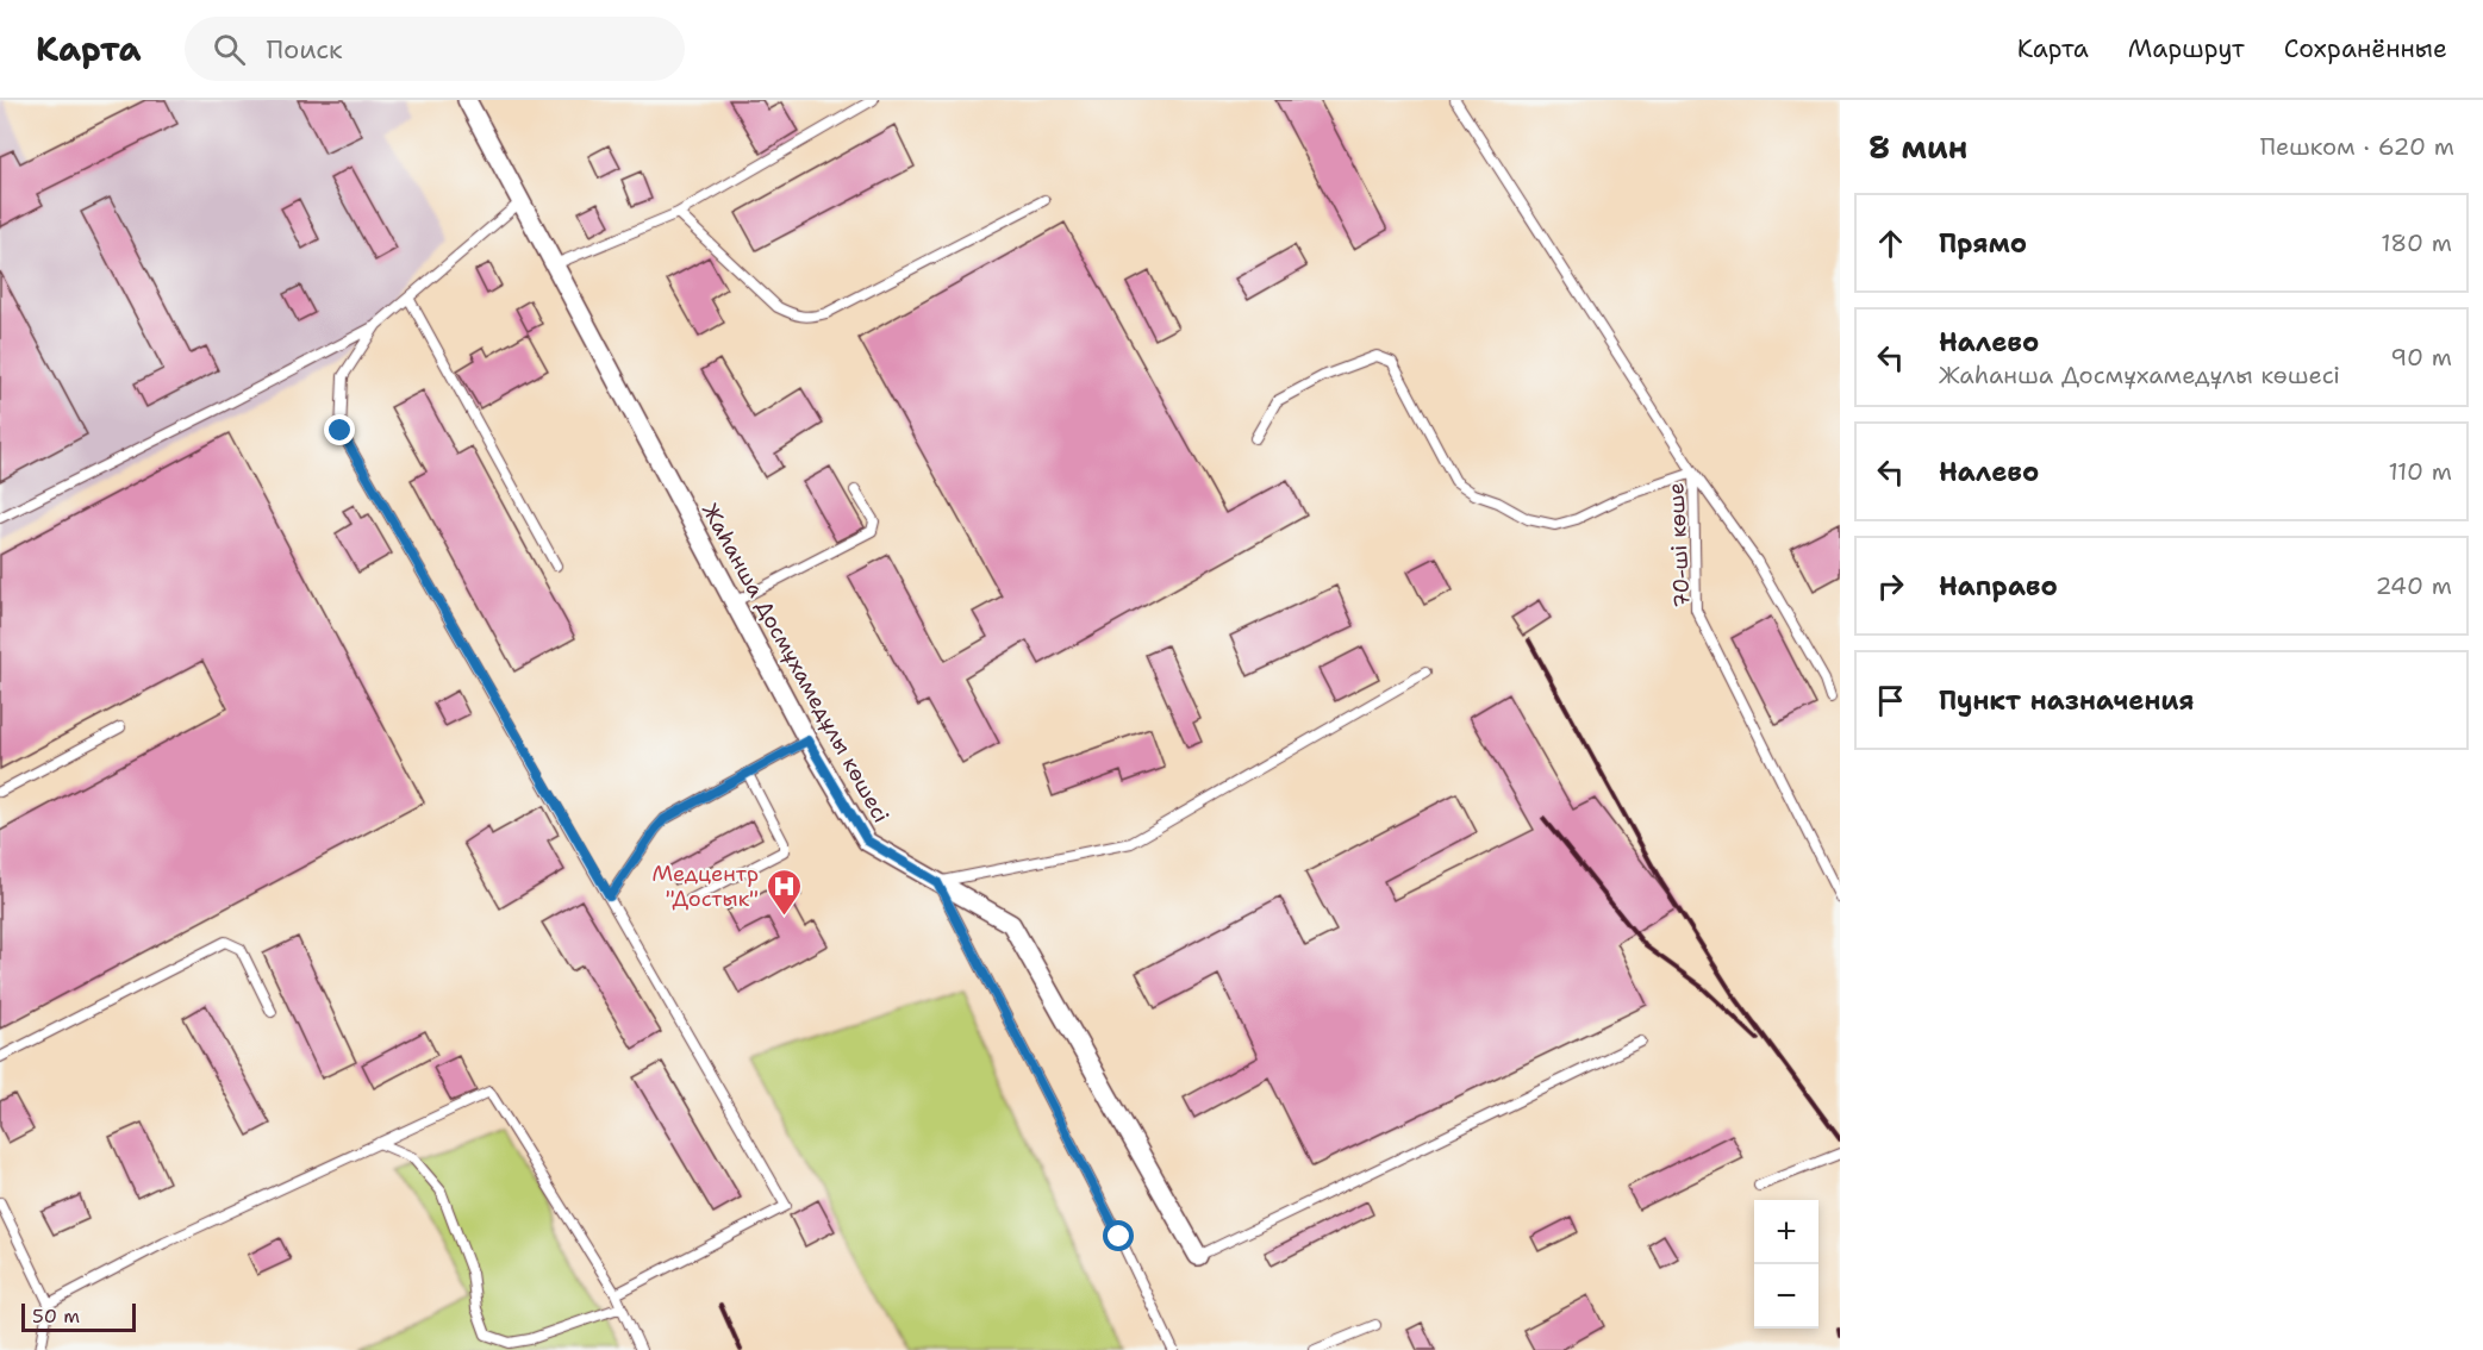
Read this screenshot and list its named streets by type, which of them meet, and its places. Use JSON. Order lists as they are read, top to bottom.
{
  "streets": {
    "street": ["Жаһанша Досмұхамедұлы көшесі"],
    "lane": ["70-ші көше"]
  },
  "places": {
    "hospital": ["Медцентр \"Достык\""]
  },
  "scale_bar": "50 m",
  "page": {
    "header": "Карта",
    "search": "Поиск",
    "nav": ["Карта", "Маршрут", "Сохранённые"],
    "heading": ["8 мин", "Пешком · 620 m"],
    "list": [
      ["Прямо", "180 m"],
      ["Налево", "Жаһанша Досмұхамедұлы көшесі", "90 m"],
      ["Налево", "110 m"],
      ["Направо", "240 m"],
      "Пункт назначения"
    ],
    "map_buttons": ["+", "−"],
    "scale": "50 m"
  }
}
